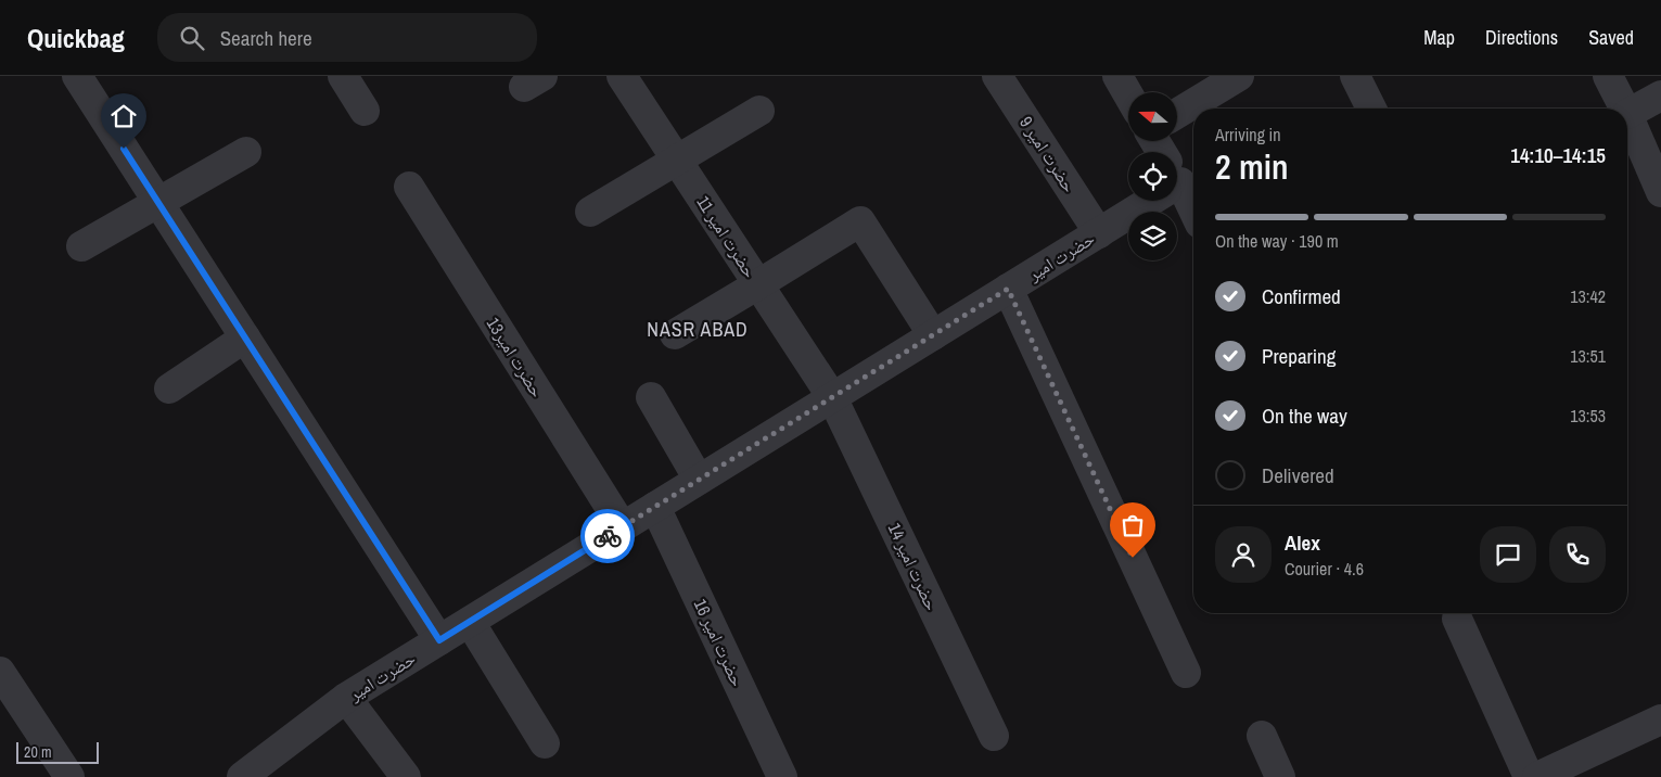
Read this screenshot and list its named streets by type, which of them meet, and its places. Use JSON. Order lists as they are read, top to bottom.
{
  "streets": {
    "street": [
      "حضرت امیر 9",
      "حضرت امیر 11",
      "حضرت امیر",
      "حضرت امیر13",
      "حضرت امیر 14",
      "حضرت امیر 16"
    ]
  },
  "crossings": [
    ["حضرت امیر 9", "حضرت امیر"],
    ["حضرت امیر 11", "حضرت امیر"],
    ["حضرت امیر 11", "حضرت امیر 14"],
    ["حضرت امیر", "حضرت امیر13"],
    ["حضرت امیر", "حضرت امیر 14"],
    ["حضرت امیر", "حضرت امیر 16"]
  ],
  "districts": ["NASR ABAD"],
  "scale_bar": "20 m",
  "north": "left",
  "page": {
    "header": "Quickbag",
    "search": "Search here",
    "nav": ["Map", "Directions", "Saved"],
    "heading": ["2 min", "Arriving in", "14:10–14:15"],
    "panel": ["Alex", "Courier · 4.6"],
    "bar": "On the way · 190 m",
    "list": [
      ["Confirmed", "13:42"],
      ["Preparing", "13:51"],
      ["On the way", "13:53"],
      "Delivered"
    ],
    "scale": "20 m"
  }
}
